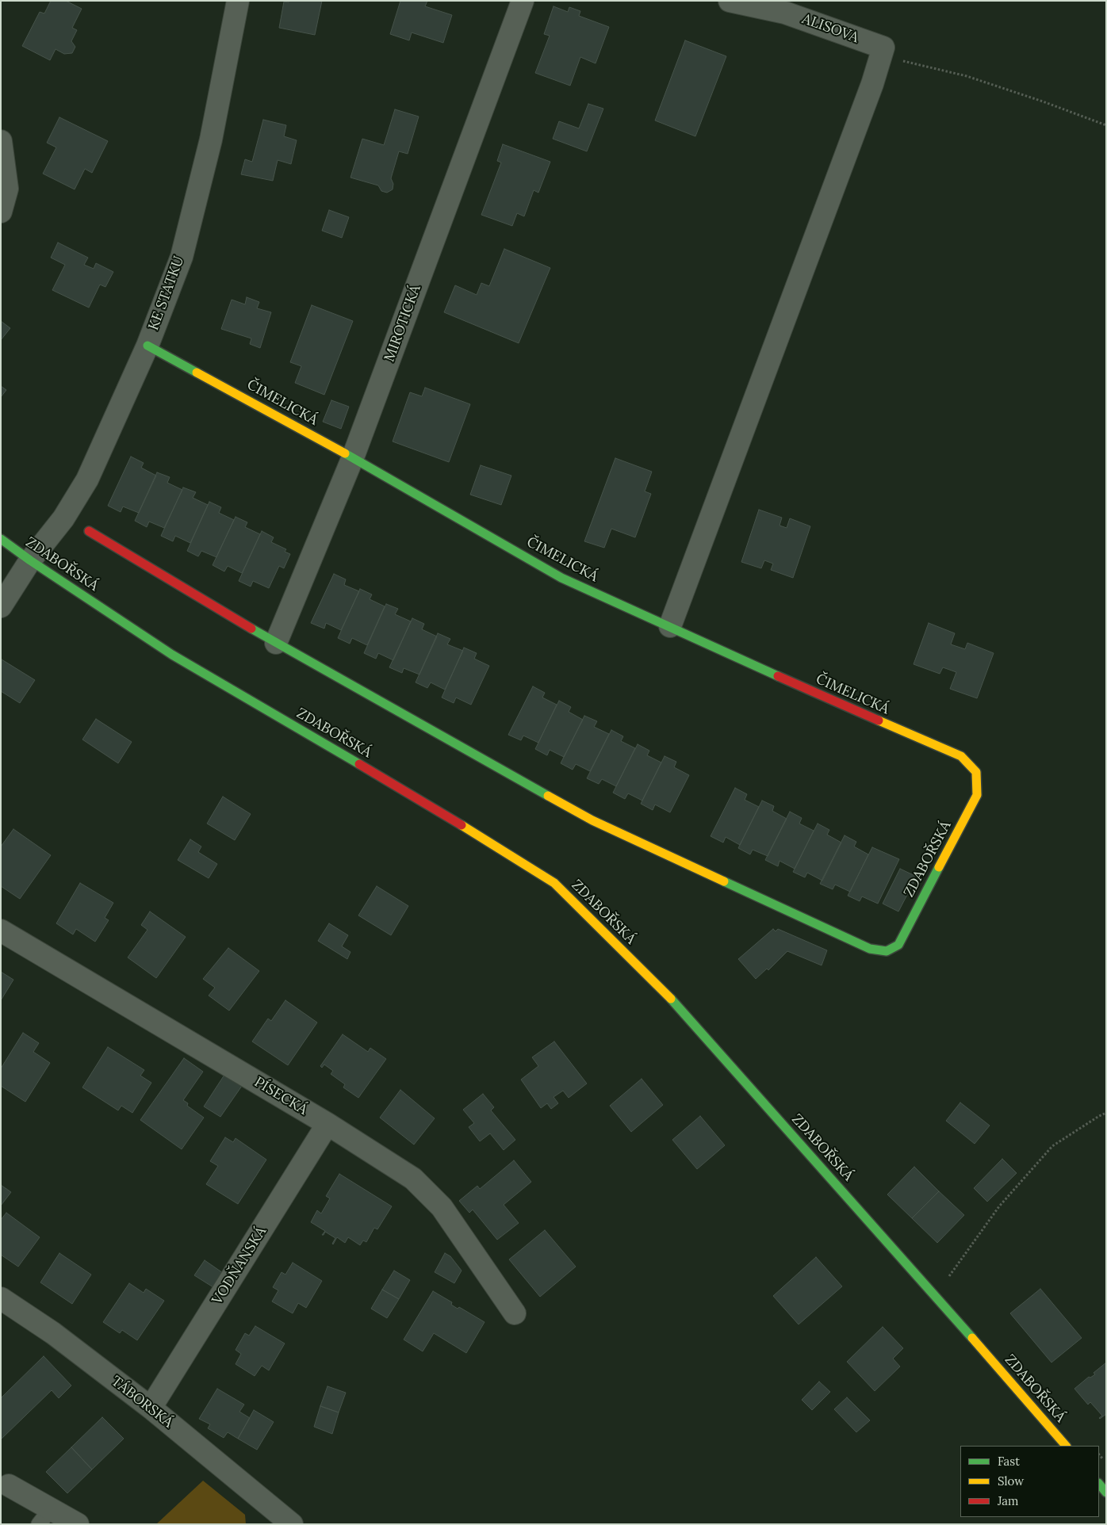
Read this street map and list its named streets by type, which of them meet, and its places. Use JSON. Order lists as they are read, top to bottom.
{
  "streets": {
    "street": [
      "ALISOVA",
      "KE STATKU",
      "MIROTICKÁ",
      "ČIMELICKÁ",
      "ZDABOŘSKÁ",
      "PÍSECKÁ",
      "VODŇANSKÁ",
      "TÁBORSKÁ"
    ]
  },
  "crossings": [
    ["KE STATKU", "ČIMELICKÁ"],
    ["KE STATKU", "ZDABOŘSKÁ"],
    ["MIROTICKÁ", "ČIMELICKÁ"],
    ["MIROTICKÁ", "ZDABOŘSKÁ"],
    ["ČIMELICKÁ", "ZDABOŘSKÁ"],
    ["PÍSECKÁ", "VODŇANSKÁ"],
    ["VODŇANSKÁ", "TÁBORSKÁ"]
  ],
  "legend": ["Fast", "Slow", "Jam"]
}
